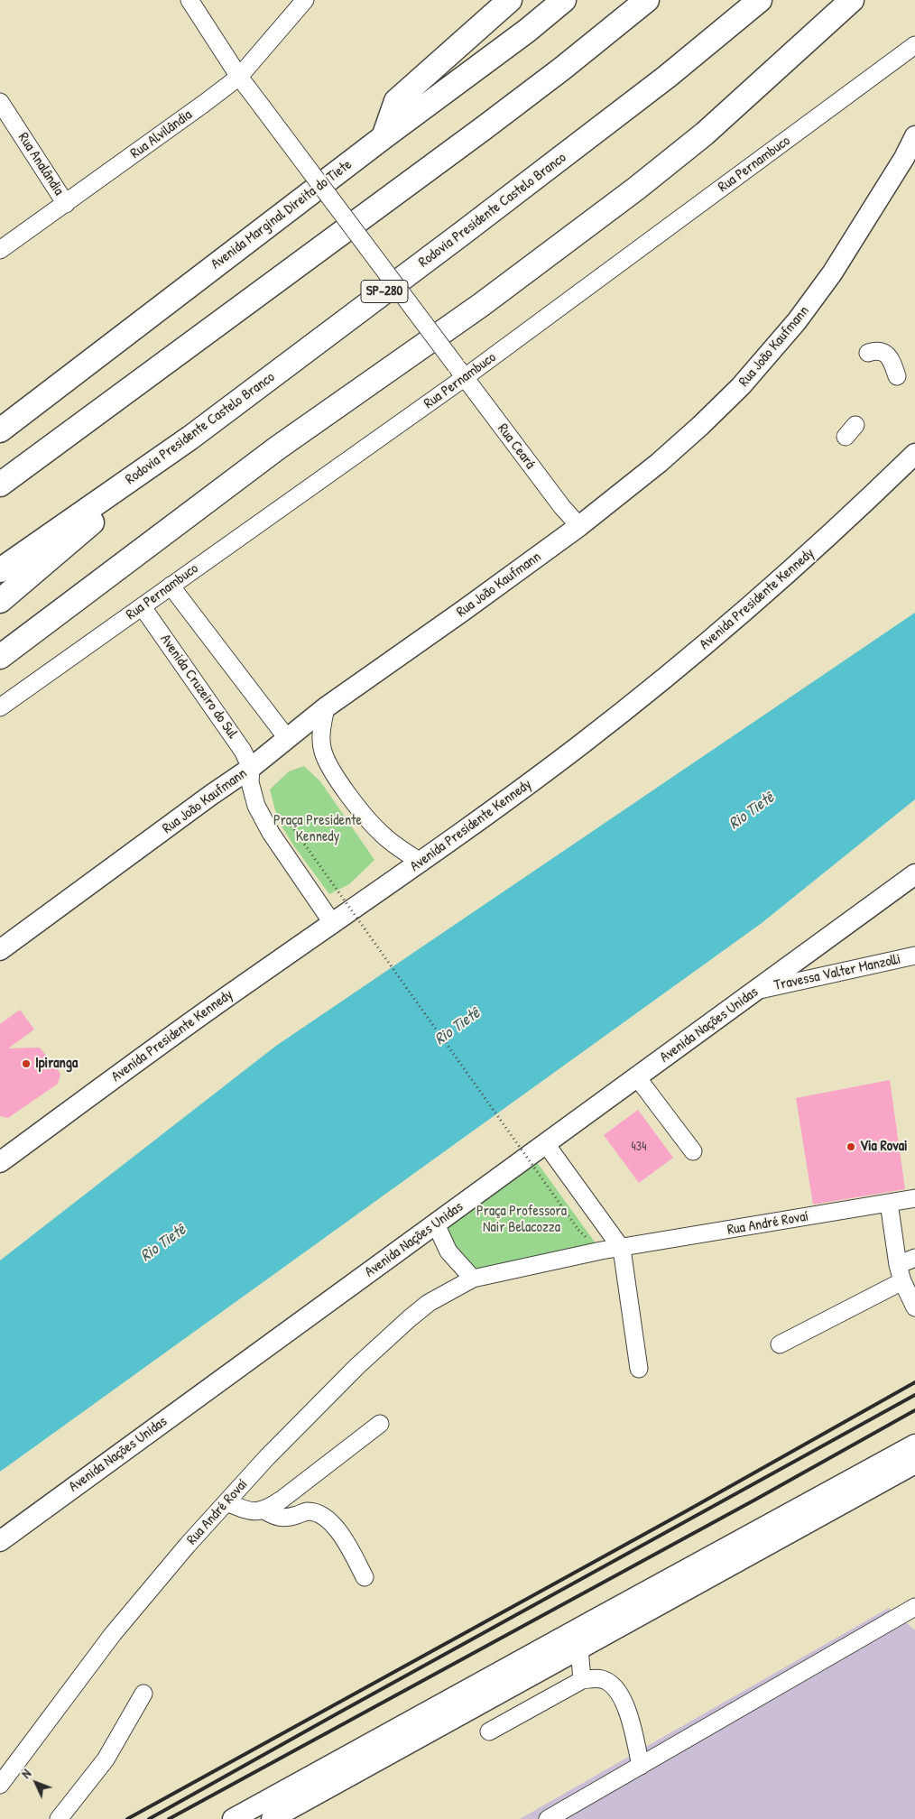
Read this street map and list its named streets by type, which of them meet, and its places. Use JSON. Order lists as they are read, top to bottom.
{
  "streets": {
    "highway": ["Rodovia Presidente Castelo Branco", "Avenida Marginal Direita do Tiete", "SP-280"],
    "main road": ["Rua João Kaufmann", "Avenida Presidente Kennedy", "Avenida Nações Unidas"],
    "street": [
      "Rua Alvilândia",
      "Rua Analândia",
      "Rua Pernambuco",
      "Rua Ceará",
      "Avenida Cruzeiro do Sul",
      "Travessa Valter Manzolli",
      "Rua André Rovaí"
    ]
  },
  "crossings": [
    ["Rua Alvilândia", "Rua Analândia"],
    ["Rua Alvilândia", "Rua Ceará"],
    ["Rua Pernambuco", "Rua Ceará"],
    ["Rua Pernambuco", "Avenida Cruzeiro do Sul"],
    ["Rua João Kaufmann", "Rua Ceará"],
    ["Rua João Kaufmann", "Avenida Cruzeiro do Sul"],
    ["Travessa Valter Manzolli", "Avenida Nações Unidas"]
  ],
  "water": ["Rio Tietê"],
  "parks": ["Praça Presidente Kennedy", "Praça Professora Nair Belacozza"],
  "places": ["Ipiranga", "Via Rovai"],
  "house_numbers": ["434"],
  "north": "top left"
}
